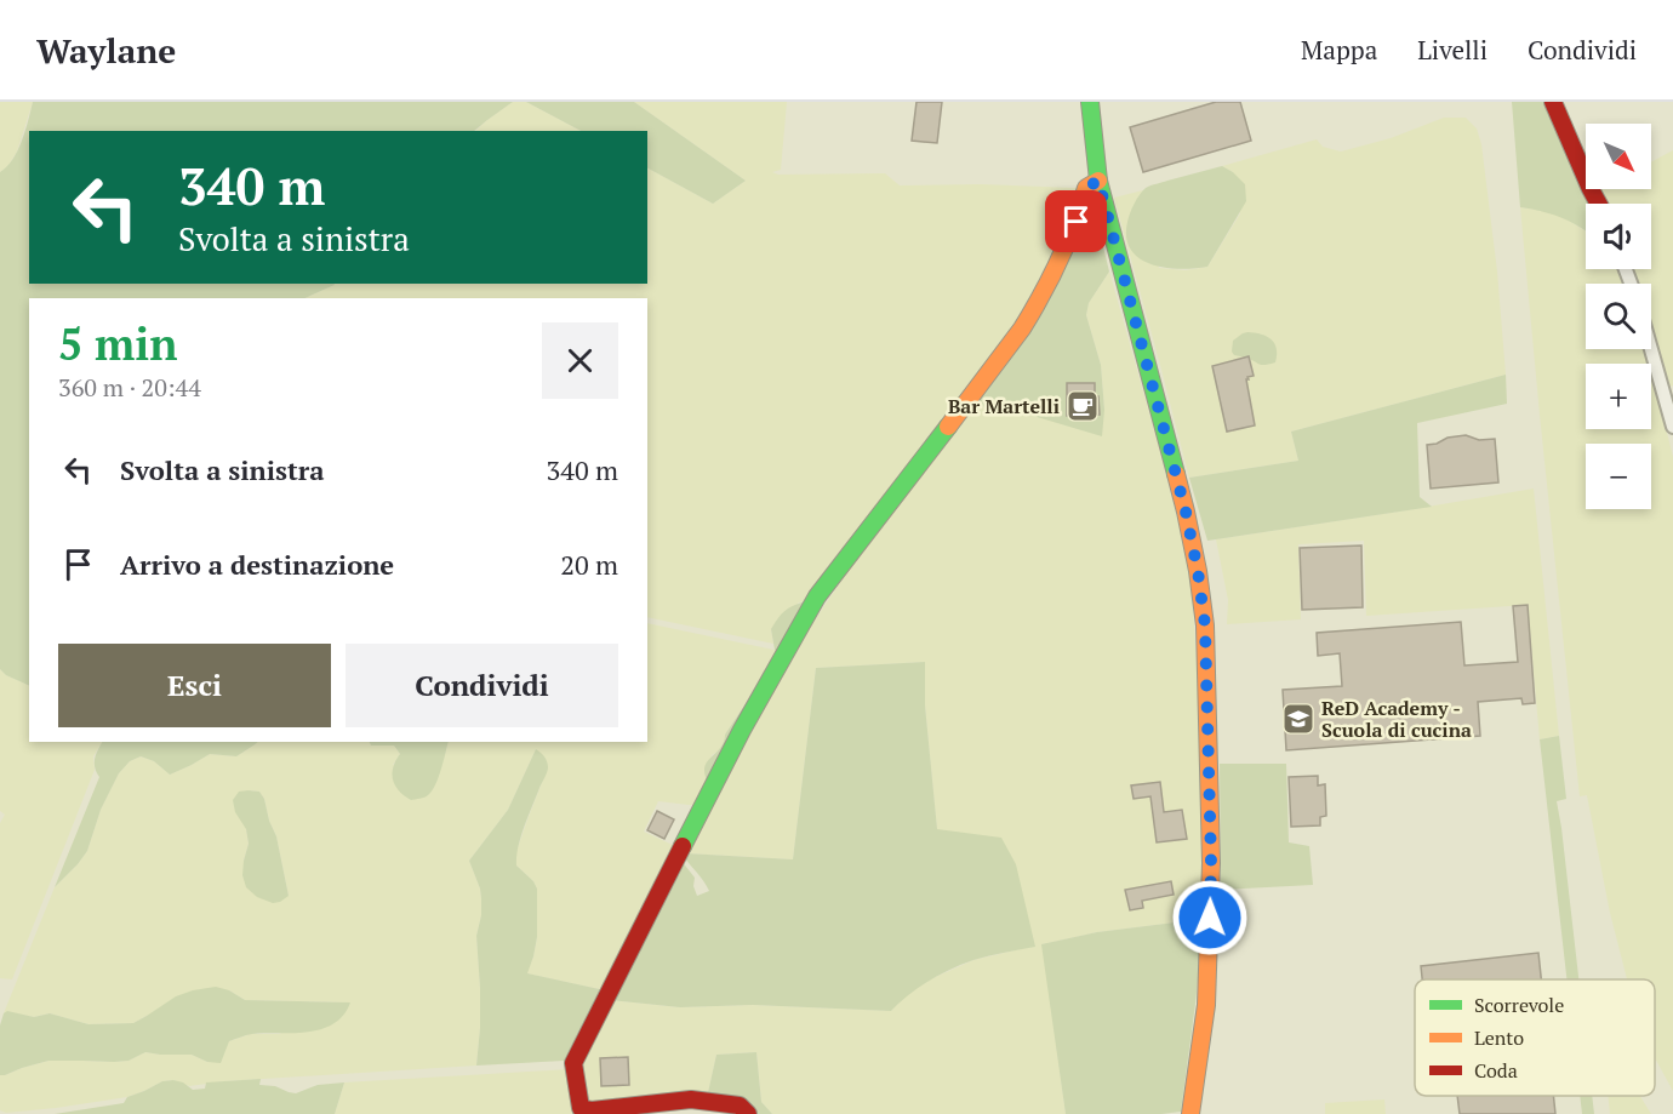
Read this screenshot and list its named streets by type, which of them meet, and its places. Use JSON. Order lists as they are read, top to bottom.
{
  "places": {
    "cafe": ["Bar Martelli"],
    "school or university": ["ReD Academy - Scuola di cucina"]
  },
  "legend": ["Scorrevole", "Lento", "Coda"],
  "north": "bottom right",
  "page": {
    "header": "Waylane",
    "nav": ["Mappa", "Livelli", "Condividi"],
    "map_buttons": ["+", "−"],
    "turn": ["340 m", "Svolta a sinistra"],
    "heading": ["5 min", "360 m · 20:44"],
    "list": [
      {
        "name": "Svolta a sinistra",
        "value": "340 m"
      },
      {
        "name": "Arrivo a destinazione",
        "value": "20 m"
      }
    ],
    "buttons": ["Esci", "Condividi"]
  }
}
